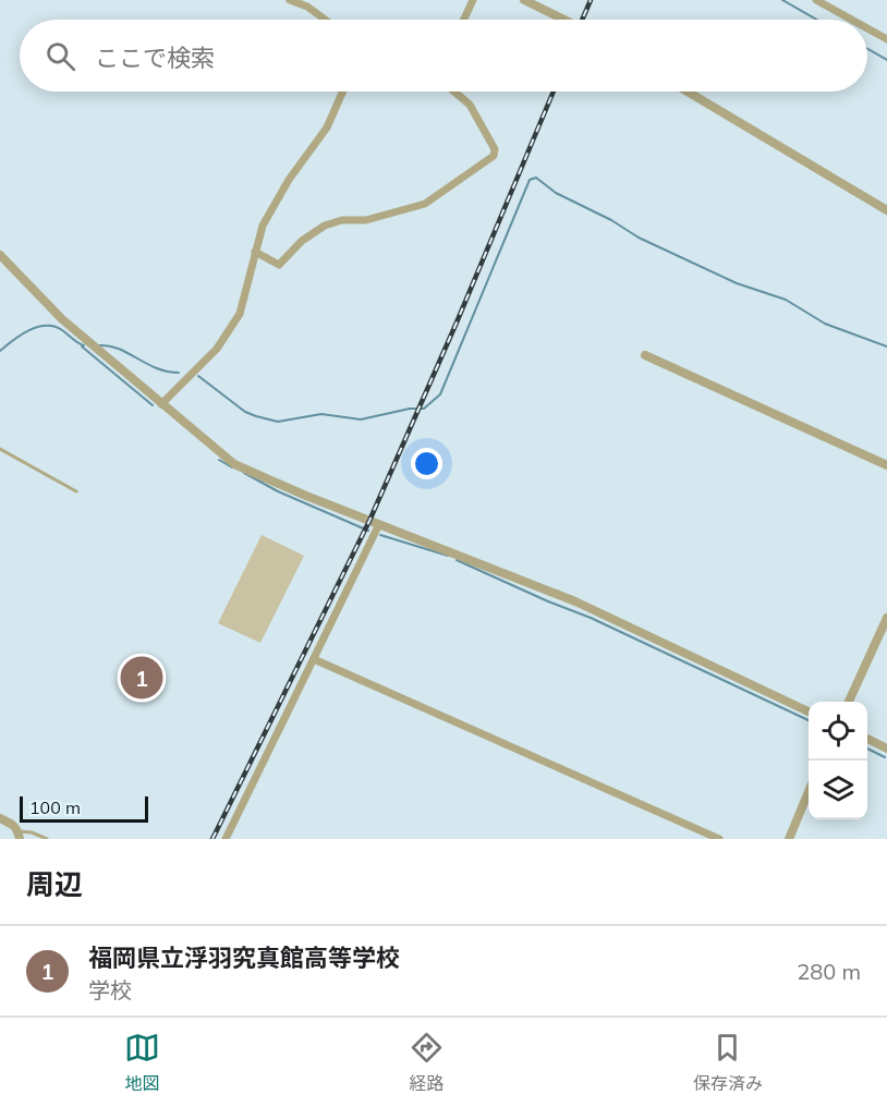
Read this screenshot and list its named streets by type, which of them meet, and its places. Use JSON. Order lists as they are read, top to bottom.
{
  "scale_bar": "100 m",
  "page": {
    "search": "ここで検索",
    "pins": "1",
    "scale": "100 m",
    "heading": "周辺",
    "list": [
      {
        "mark": "1",
        "name": "福岡県立浮羽究真館高等学校",
        "note": "学校",
        "value": "280 m"
      }
    ],
    "nav": ["地図", "経路", "保存済み"]
  }
}
